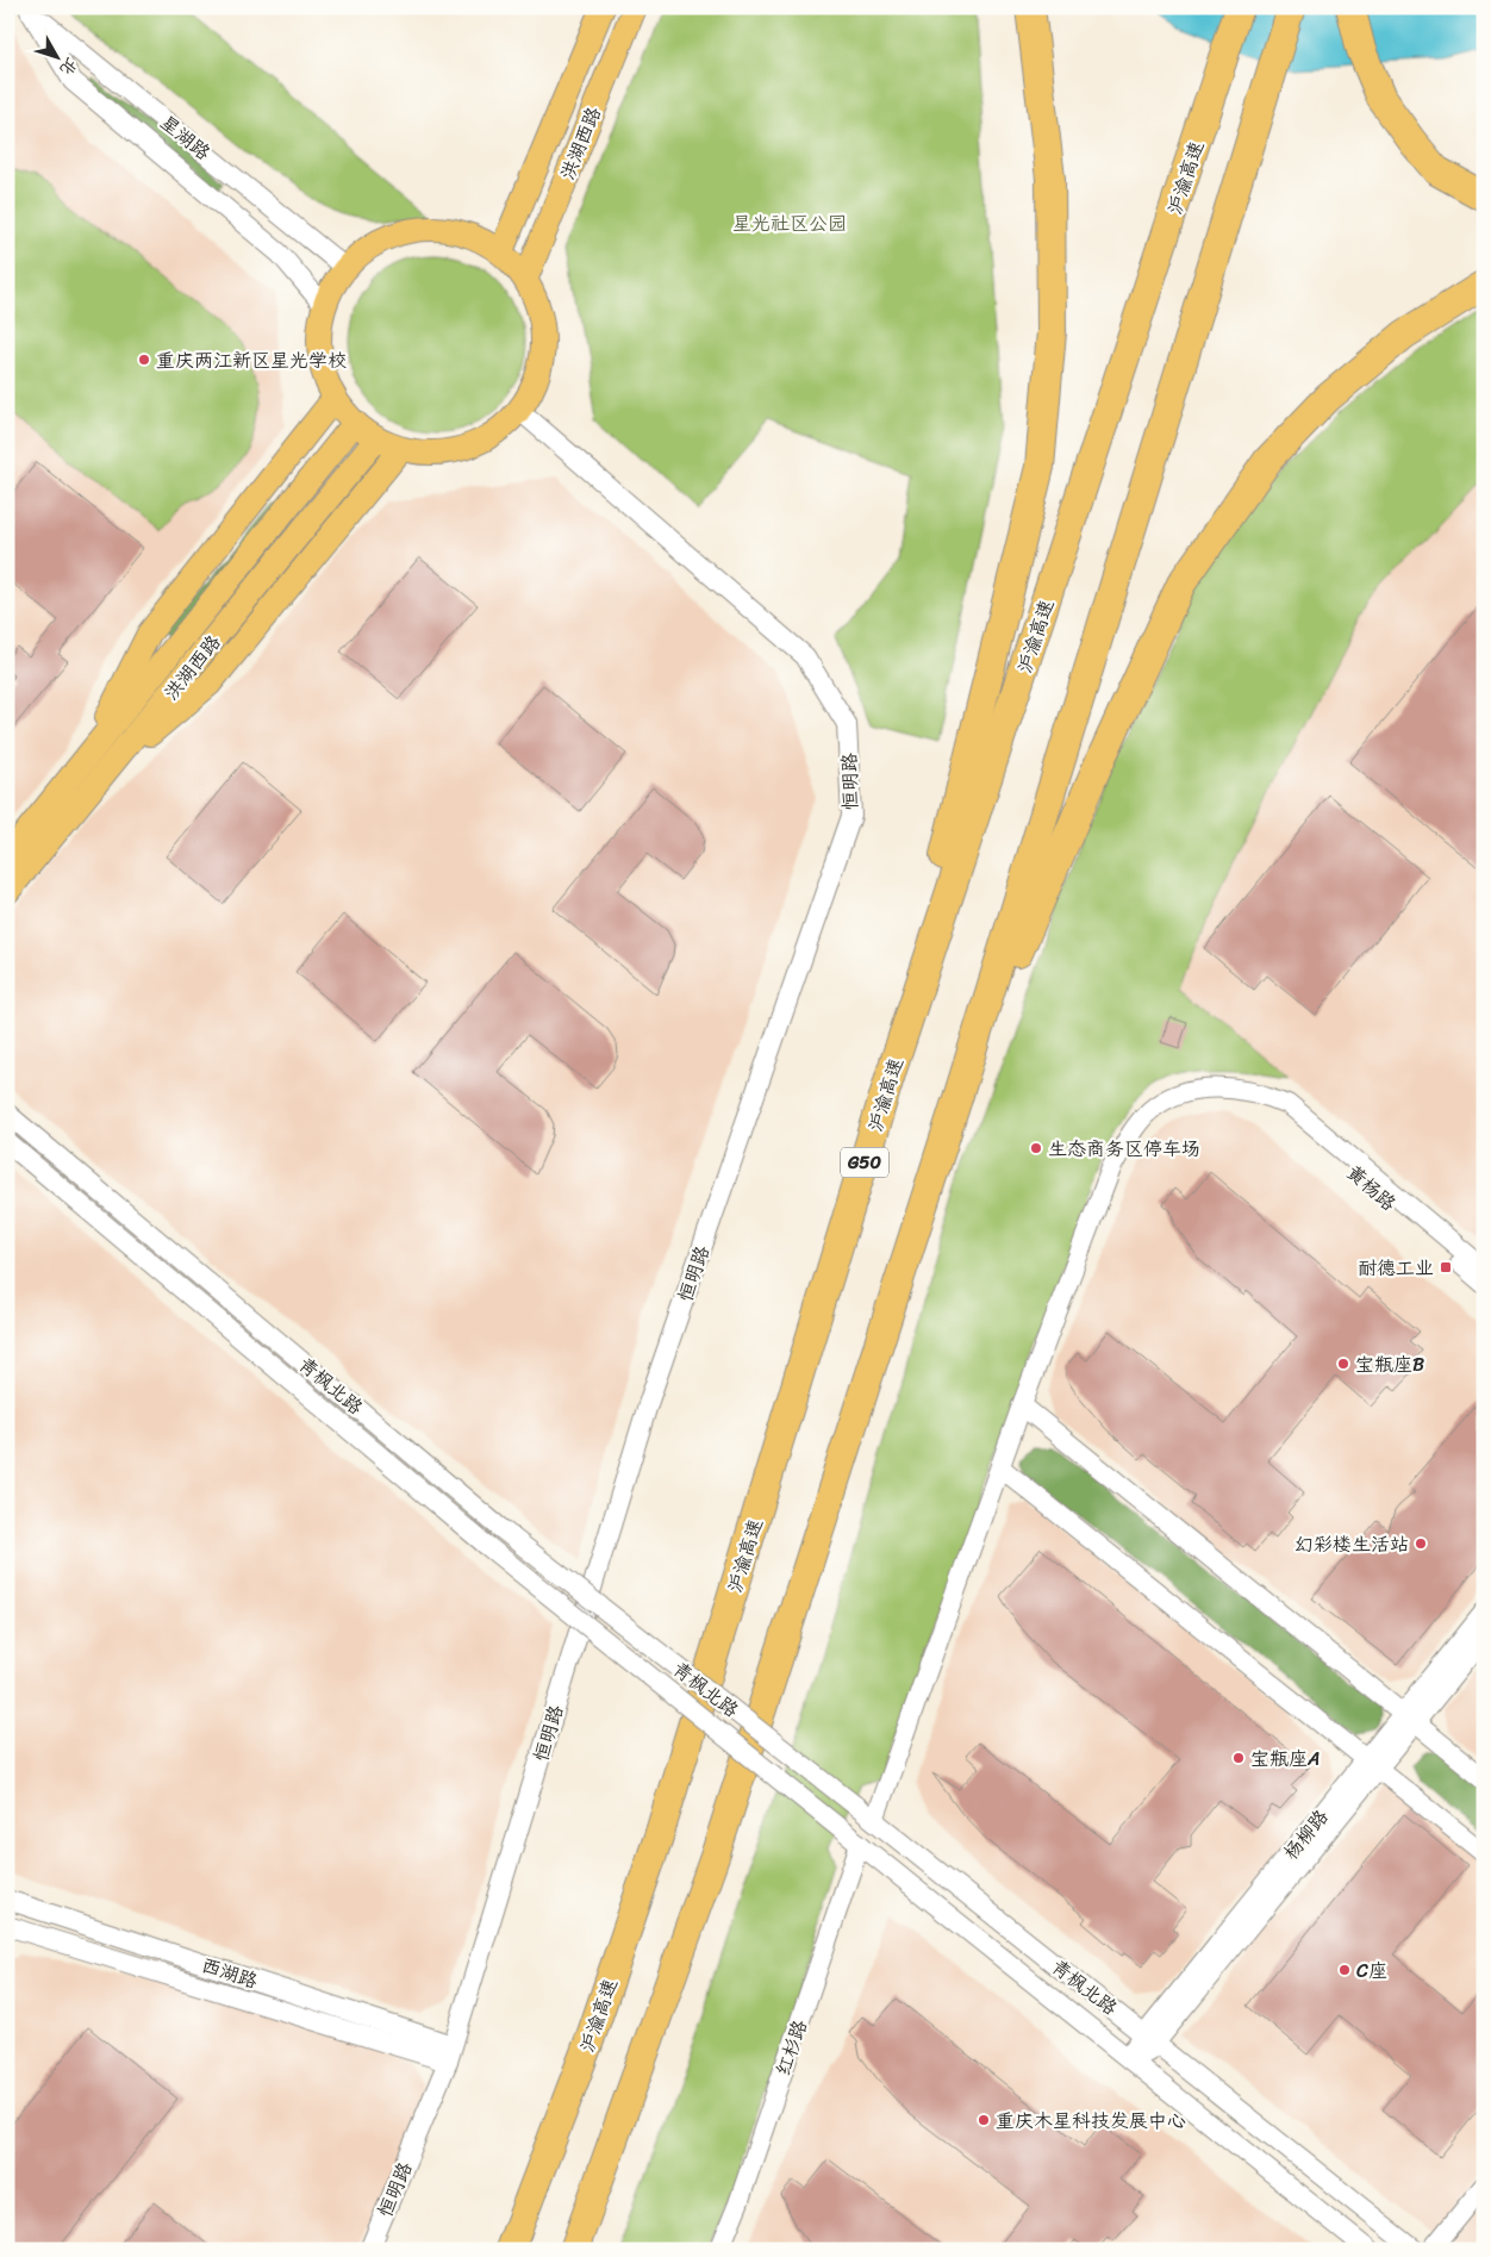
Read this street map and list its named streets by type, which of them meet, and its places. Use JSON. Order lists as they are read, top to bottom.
{
  "streets": {
    "highway": ["沪渝高速", "G50"],
    "main road": ["洪湖西路"],
    "street": [
      "星湖路",
      "恒明路",
      "黄杨路",
      "青枫北路",
      "杨柳路",
      "西湖路",
      "红杉路"
    ]
  },
  "crossings": [
    ["恒明路", "西湖路"],
    ["青枫北路", "杨柳路"],
    ["青枫北路", "红杉路"]
  ],
  "parks": ["星光社区公园"],
  "places": {
    "other": [
      "重庆两江新区星光学校",
      "生态商务区停车场",
      "宝瓶座B",
      "幻彩楼生活站",
      "宝瓶座A",
      "C座",
      "重庆木星科技发展中心"
    ],
    "transit": ["耐德工业"]
  },
  "north": "bottom right"
}
